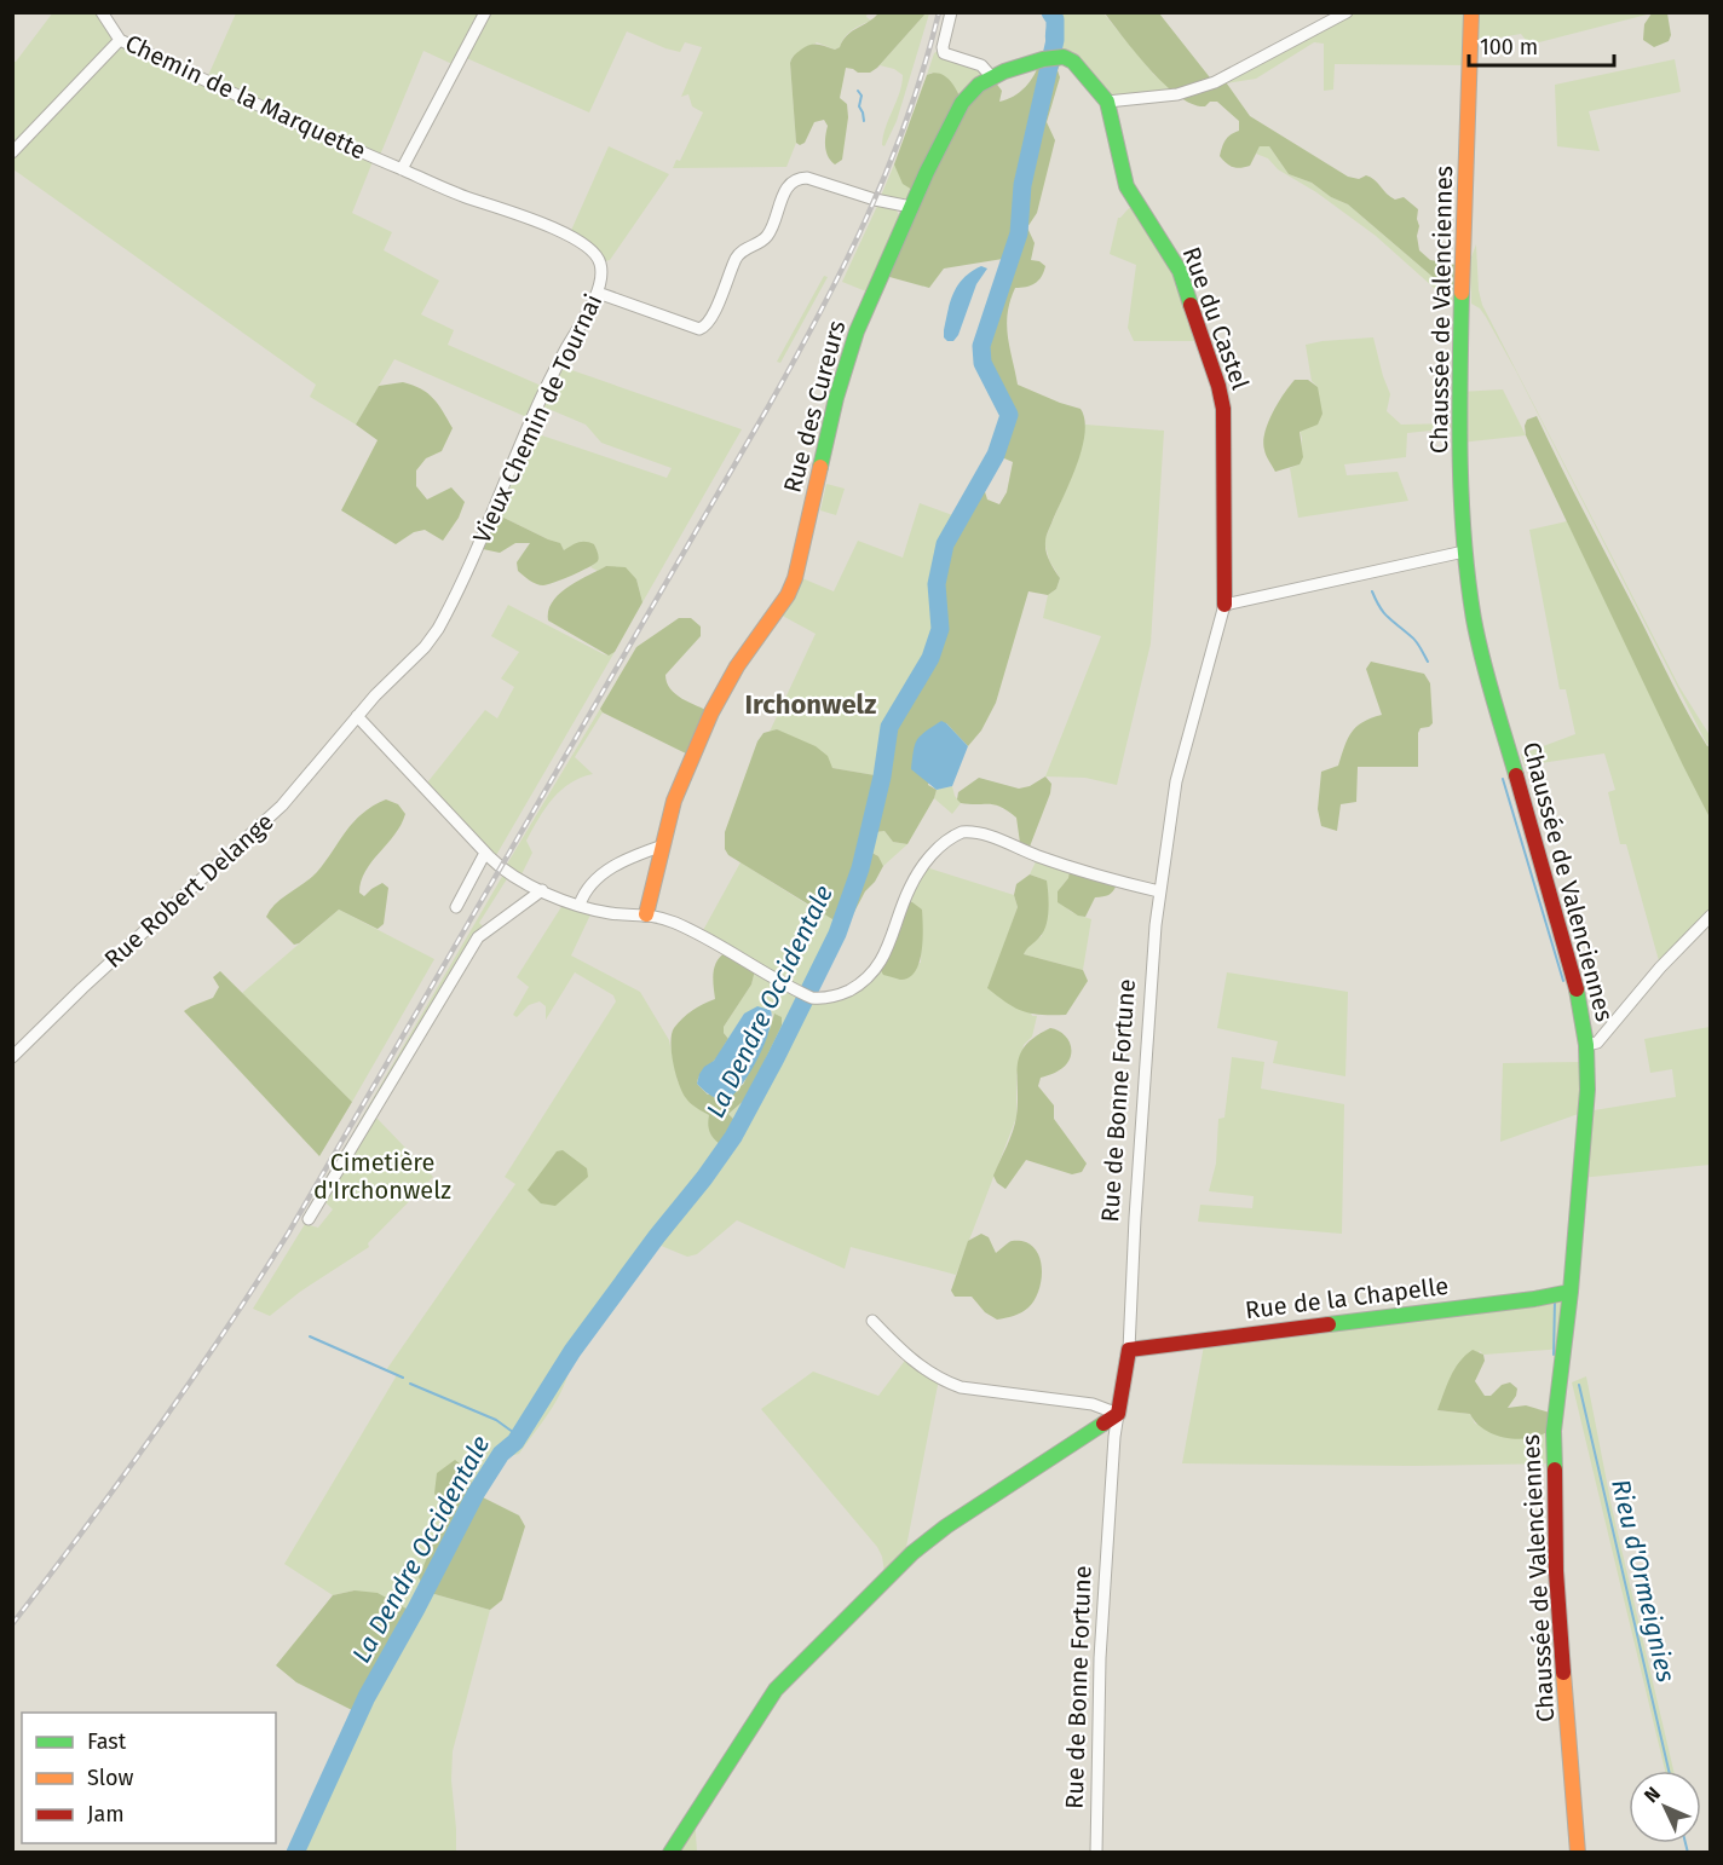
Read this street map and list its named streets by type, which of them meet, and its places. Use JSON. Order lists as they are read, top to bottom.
{
  "streets": {
    "street": [
      "Chemin de la Marquette",
      "Chaussée de Valenciennes",
      "Rue du Castel",
      "Rue des Cureurs",
      "Vieux Chemin de Tournai",
      "Rue Robert Delange",
      "Rue de Bonne Fortune",
      "Rue de la Chapelle"
    ]
  },
  "crossings": [
    ["Chemin de la Marquette", "Vieux Chemin de Tournai"],
    ["Chaussée de Valenciennes", "Rue de la Chapelle"],
    ["Rue du Castel", "Rue des Cureurs"],
    ["Rue du Castel", "Rue de Bonne Fortune"],
    ["Vieux Chemin de Tournai", "Rue Robert Delange"],
    ["Rue de Bonne Fortune", "Rue de la Chapelle"]
  ],
  "districts": ["Irchonwelz"],
  "water": ["La Dendre Occidentale", "Rieu d'Ormeignies"],
  "parks": ["Cimetière d'Irchonwelz"],
  "legend": ["Fast", "Slow", "Jam"],
  "scale_bar": "100 m",
  "north": "top left"
}
